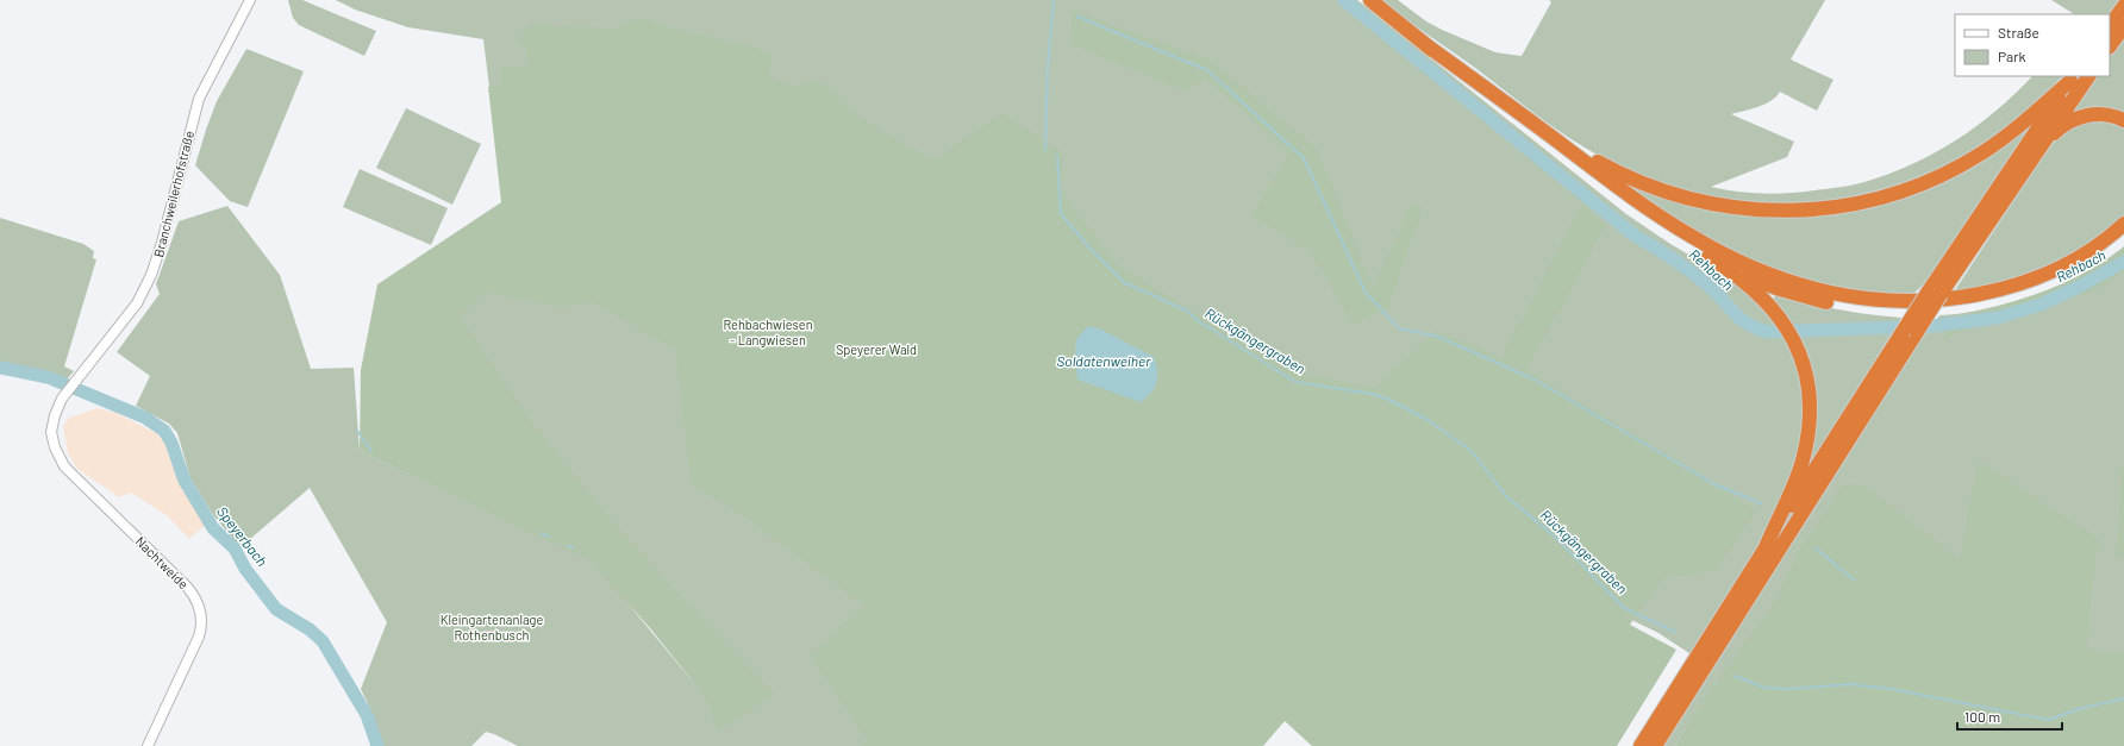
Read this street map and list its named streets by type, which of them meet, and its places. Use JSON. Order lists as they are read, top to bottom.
{
  "streets": {
    "street": ["Branchweilerhofstraße", "Nachtweide"]
  },
  "crossings": [
    ["Branchweilerhofstraße", "Nachtweide"]
  ],
  "water": [
    "Rehbach",
    "Rückgängergraben",
    "Soldatenweiher",
    "Speyerbach"
  ],
  "parks": ["Rehbachwiesen - Langwiesen", "Speyerer Wald", "Kleingartenanlage Rothenbusch"],
  "legend": ["Straße", "Park"],
  "scale_bar": "100 m"
}
